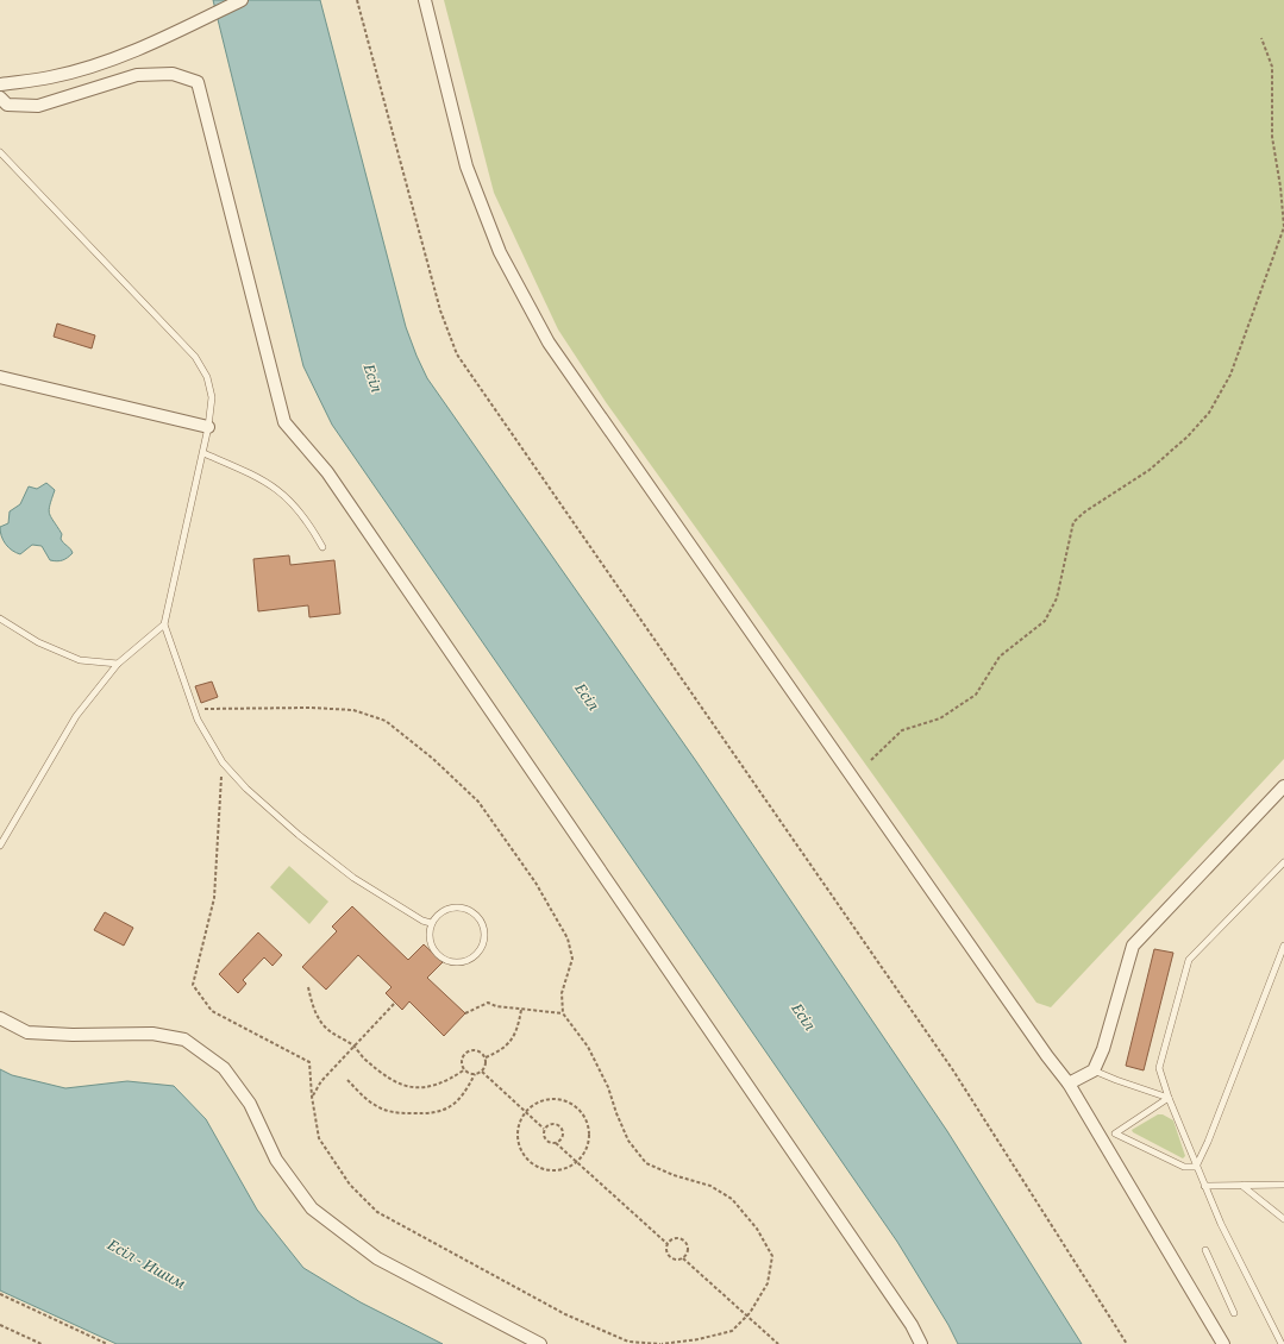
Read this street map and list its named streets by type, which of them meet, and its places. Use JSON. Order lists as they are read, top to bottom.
{
  "water": ["Есіл", "Есіл - Ишим"]
}
